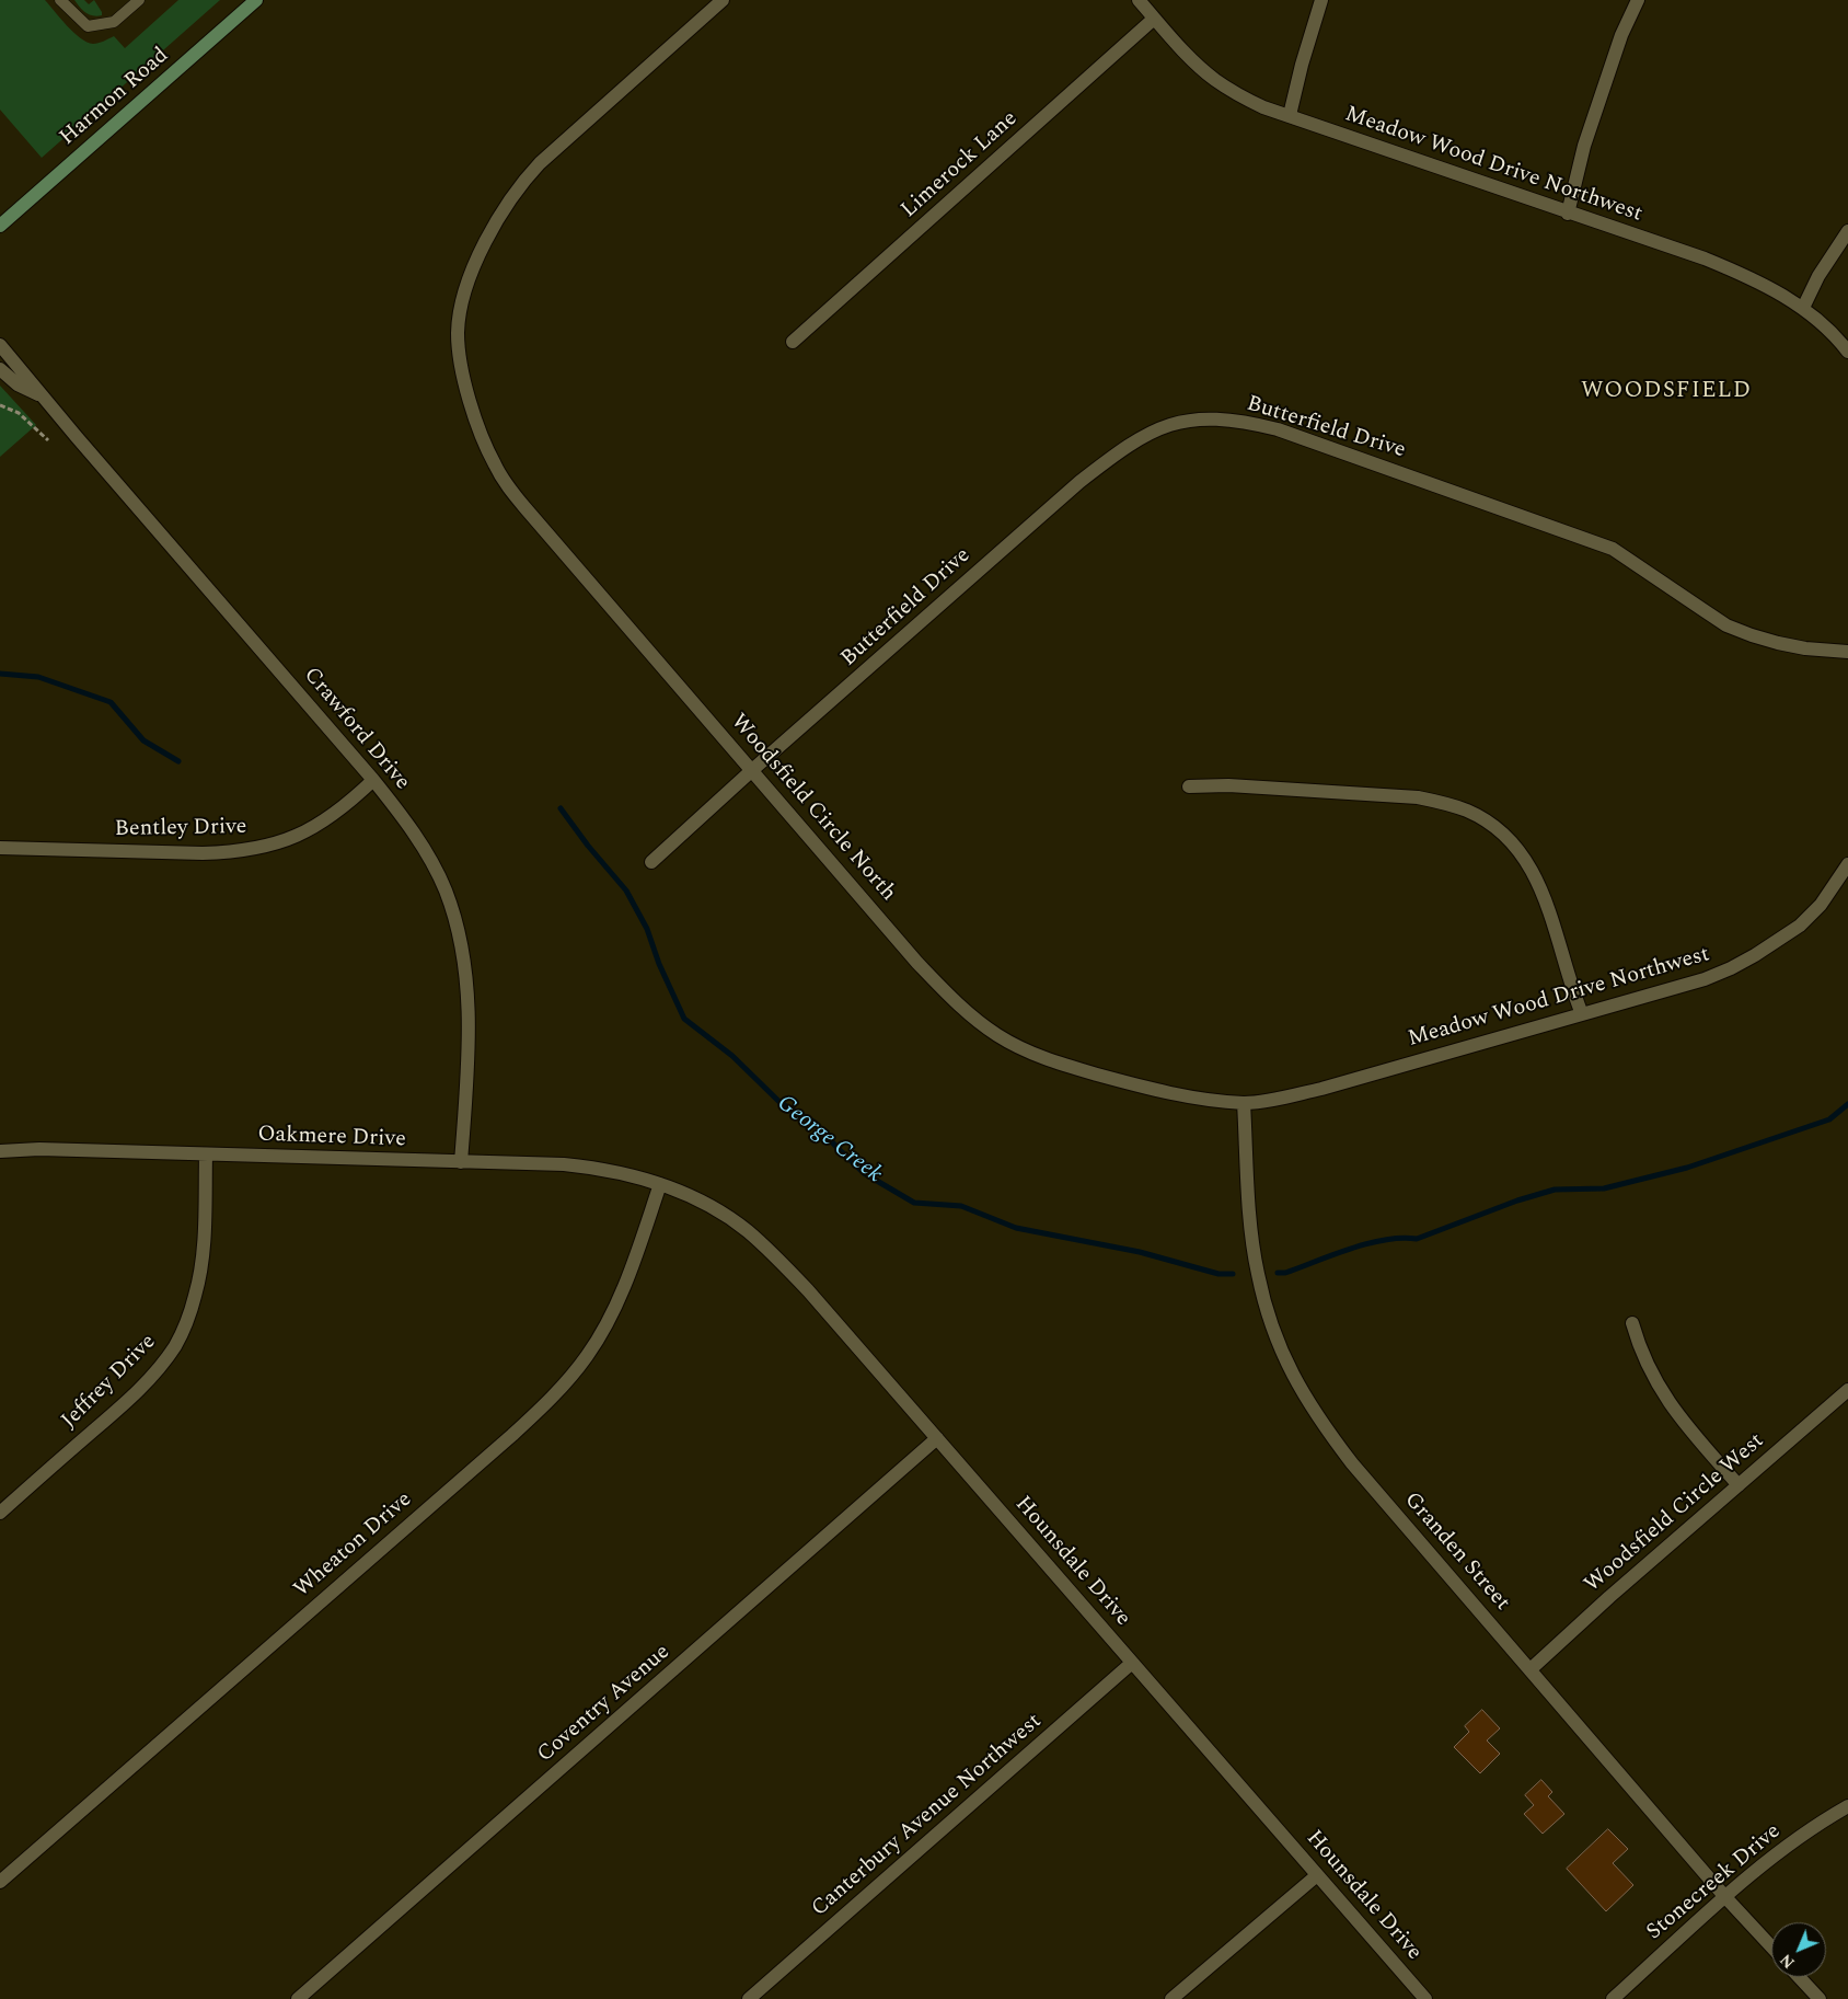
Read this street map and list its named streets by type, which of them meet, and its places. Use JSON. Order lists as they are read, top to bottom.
{
  "streets": {
    "main road": ["Harmon Road"],
    "street": [
      "Limerock Lane",
      "Meadow Wood Drive Northwest",
      "Butterfield Drive",
      "Crawford Drive",
      "Woodsfield Circle North",
      "Bentley Drive",
      "Oakmere Drive",
      "Jeffrey Drive",
      "Woodsfield Circle West",
      "Wheaton Drive",
      "Granden Street",
      "Hounsdale Drive",
      "Coventry Avenue",
      "Canterbury Avenue Northwest",
      "Stonecreek Drive"
    ]
  },
  "crossings": [
    ["Limerock Lane", "Meadow Wood Drive Northwest"],
    ["Meadow Wood Drive Northwest", "Woodsfield Circle North"],
    ["Meadow Wood Drive Northwest", "Granden Street"],
    ["Butterfield Drive", "Woodsfield Circle North"],
    ["Crawford Drive", "Bentley Drive"],
    ["Crawford Drive", "Oakmere Drive"],
    ["Woodsfield Circle North", "Granden Street"],
    ["Oakmere Drive", "Jeffrey Drive"],
    ["Oakmere Drive", "Wheaton Drive"],
    ["Oakmere Drive", "Hounsdale Drive"],
    ["Woodsfield Circle West", "Granden Street"],
    ["Wheaton Drive", "Hounsdale Drive"],
    ["Granden Street", "Stonecreek Drive"],
    ["Hounsdale Drive", "Coventry Avenue"],
    ["Hounsdale Drive", "Canterbury Avenue Northwest"]
  ],
  "districts": ["WOODSFIELD"],
  "water": ["George Creek"],
  "north": "bottom left"
}
